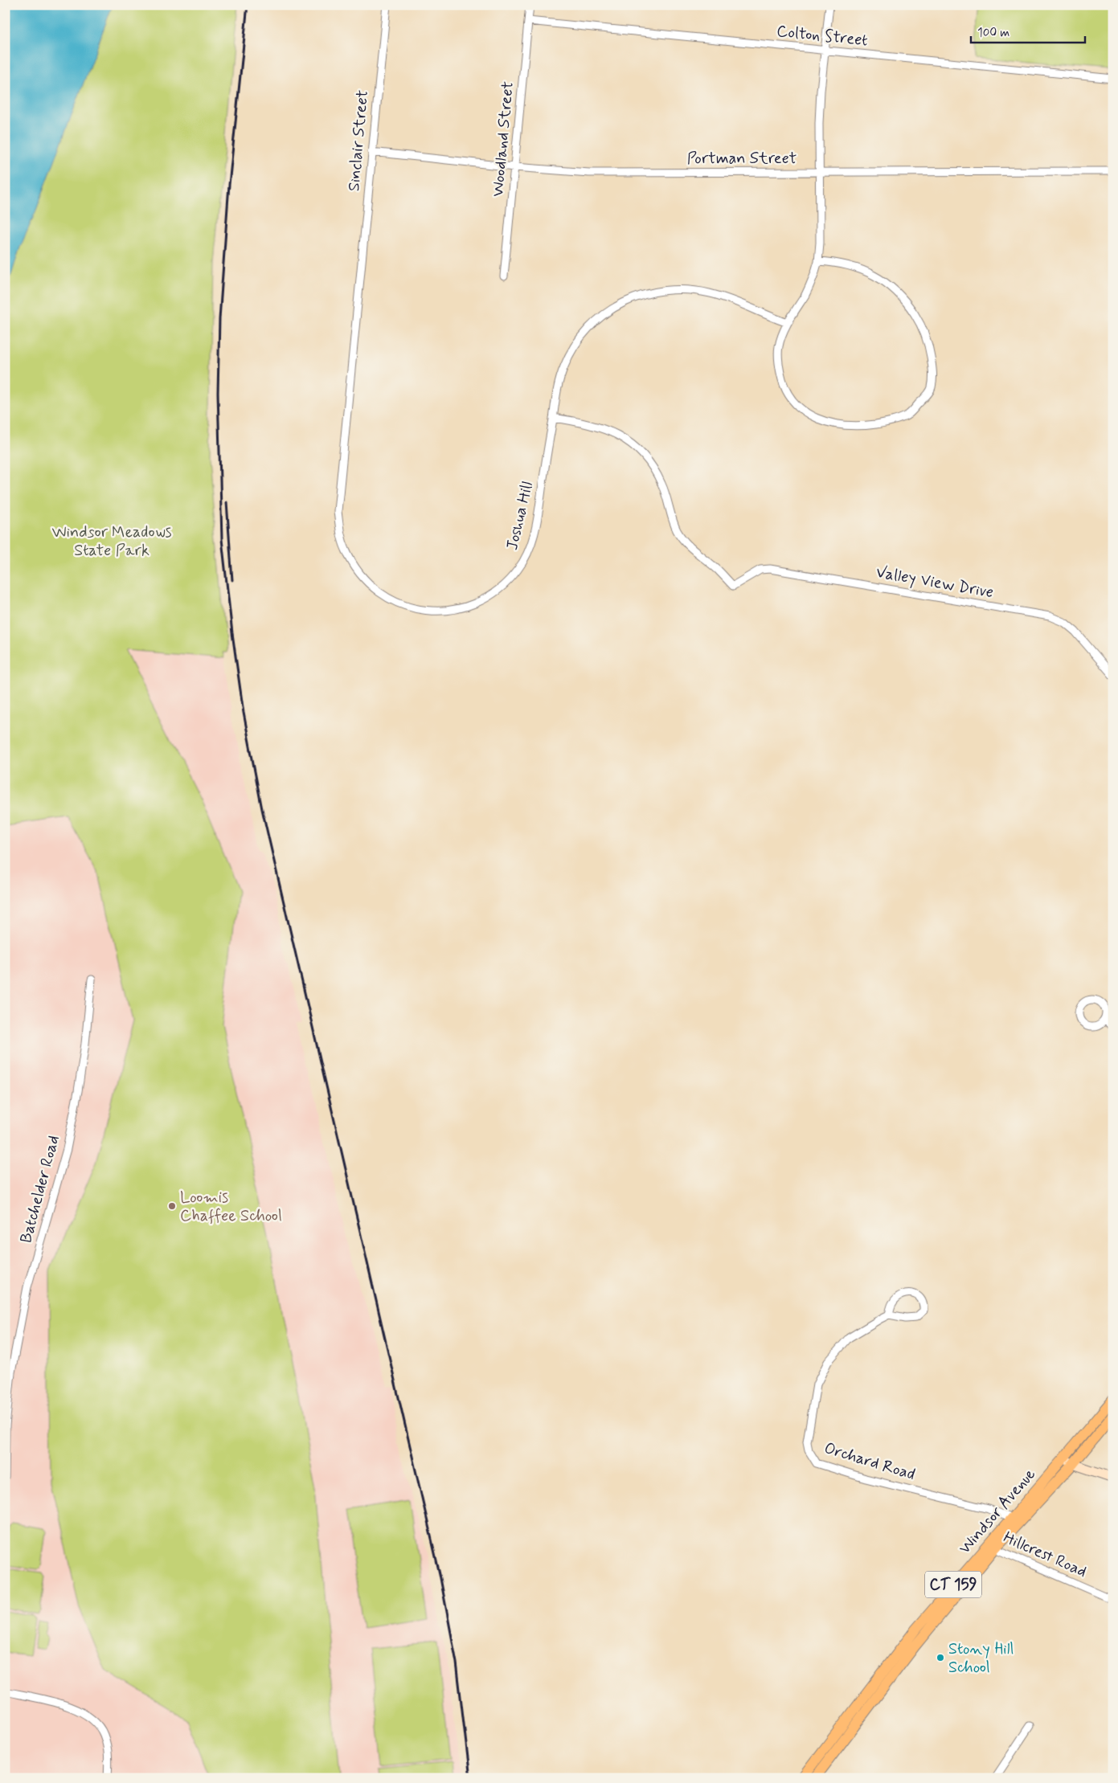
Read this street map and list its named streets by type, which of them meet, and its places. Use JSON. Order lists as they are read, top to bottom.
{
  "streets": {
    "main road": ["Windsor Avenue", "CT 159"],
    "street": [
      "Colton Street",
      "Woodland Street",
      "Sinclair Street",
      "Portman Street",
      "Joshua Hill",
      "Valley View Drive",
      "Batchelder Road",
      "Orchard Road",
      "Hillcrest Road"
    ]
  },
  "crossings": [
    ["Colton Street", "Woodland Street"],
    ["Woodland Street", "Portman Street"],
    ["Sinclair Street", "Portman Street"],
    ["Sinclair Street", "Joshua Hill"],
    ["Joshua Hill", "Valley View Drive"],
    ["Orchard Road", "Windsor Avenue"],
    ["Windsor Avenue", "Hillcrest Road"]
  ],
  "parks": ["Windsor Meadows State Park"],
  "places": ["Loomis Chaffee School", "Stony Hill School"],
  "scale_bar": "100 m"
}
